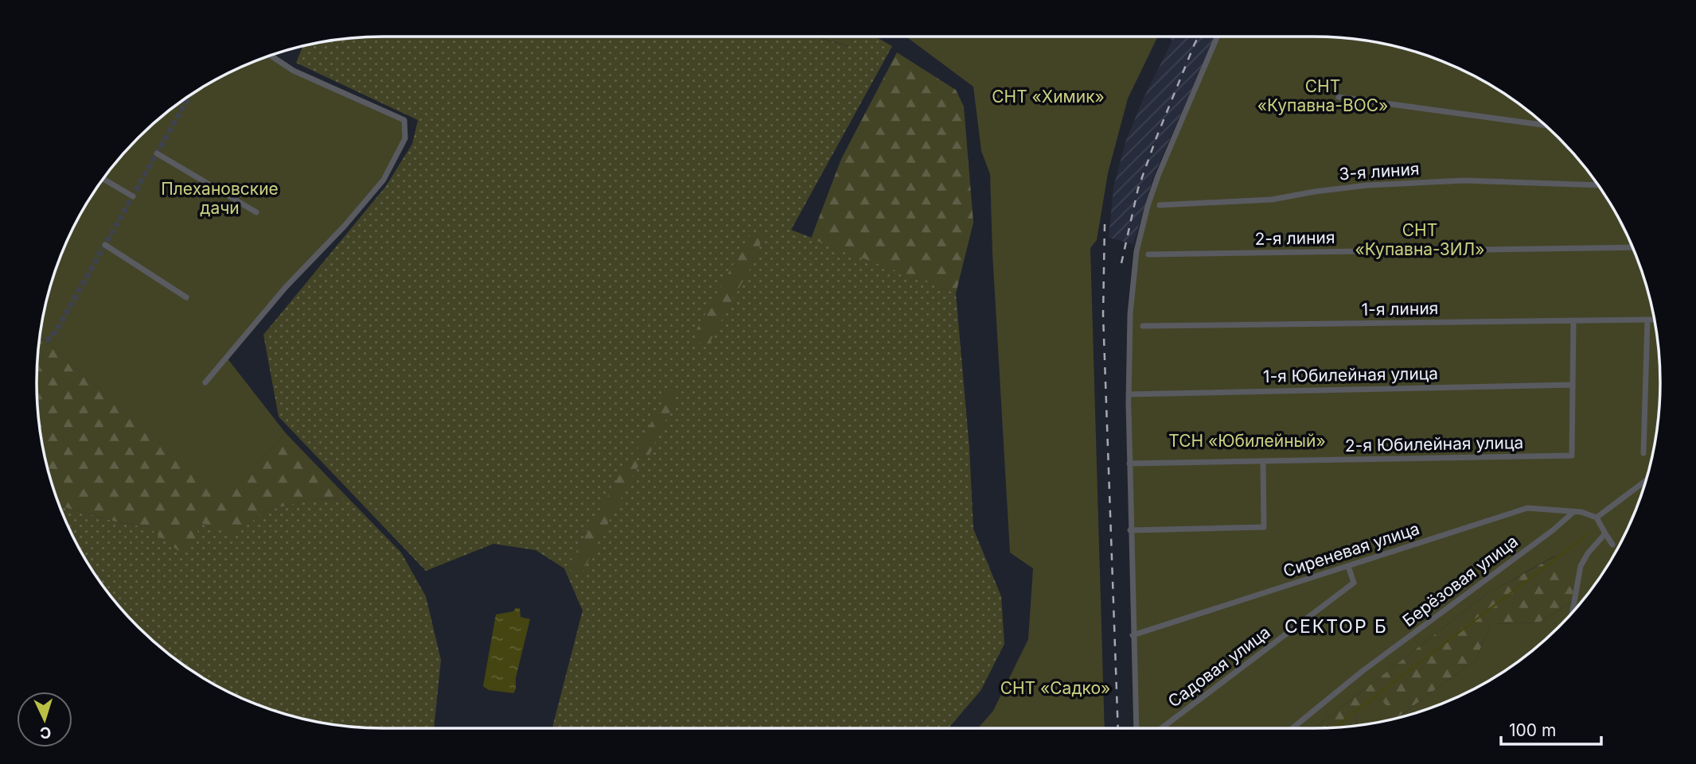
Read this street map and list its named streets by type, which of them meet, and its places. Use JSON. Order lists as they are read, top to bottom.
{
  "streets": {
    "street": [
      "3-я линия",
      "2-я линия",
      "1-я линия",
      "1-я Юбилейная улица",
      "2-я Юбилейная улица",
      "Сиреневая улица",
      "Берёзовая улица",
      "Садовая улица"
    ]
  },
  "crossings": [
    ["1-я Юбилейная улица", "2-я Юбилейная улица"],
    ["Сиреневая улица", "Берёзовая улица"],
    ["Сиреневая улица", "Садовая улица"]
  ],
  "districts": ["СЕКТОР Б"],
  "parks": [
    "СНТ «Купавна-ВОС»",
    "СНТ «Химик»",
    "Плехановские дачи",
    "СНТ «Купавна-ЗИЛ»",
    "ТСН «Юбилейный»",
    "СНТ «Садко»"
  ],
  "scale_bar": "100 m",
  "north": "bottom"
}
